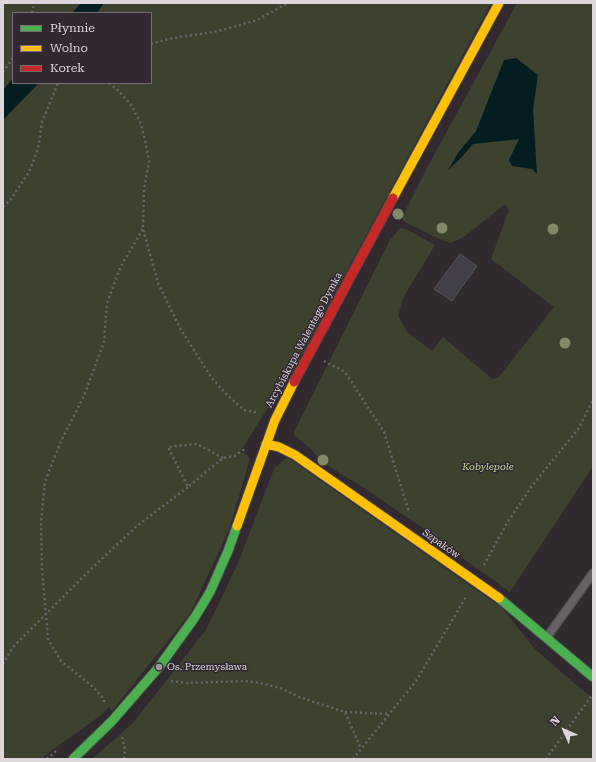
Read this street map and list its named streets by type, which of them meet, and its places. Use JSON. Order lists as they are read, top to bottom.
{
  "streets": {
    "street": ["Arcybiskupa Walentego Dymka", "Szpaków"]
  },
  "crossings": [
    ["Arcybiskupa Walentego Dymka", "Szpaków"]
  ],
  "parks": ["Kobylepole"],
  "places": ["Os. Przemysława"],
  "legend": ["Płynnie", "Wolno", "Korek"],
  "north": "top left"
}
